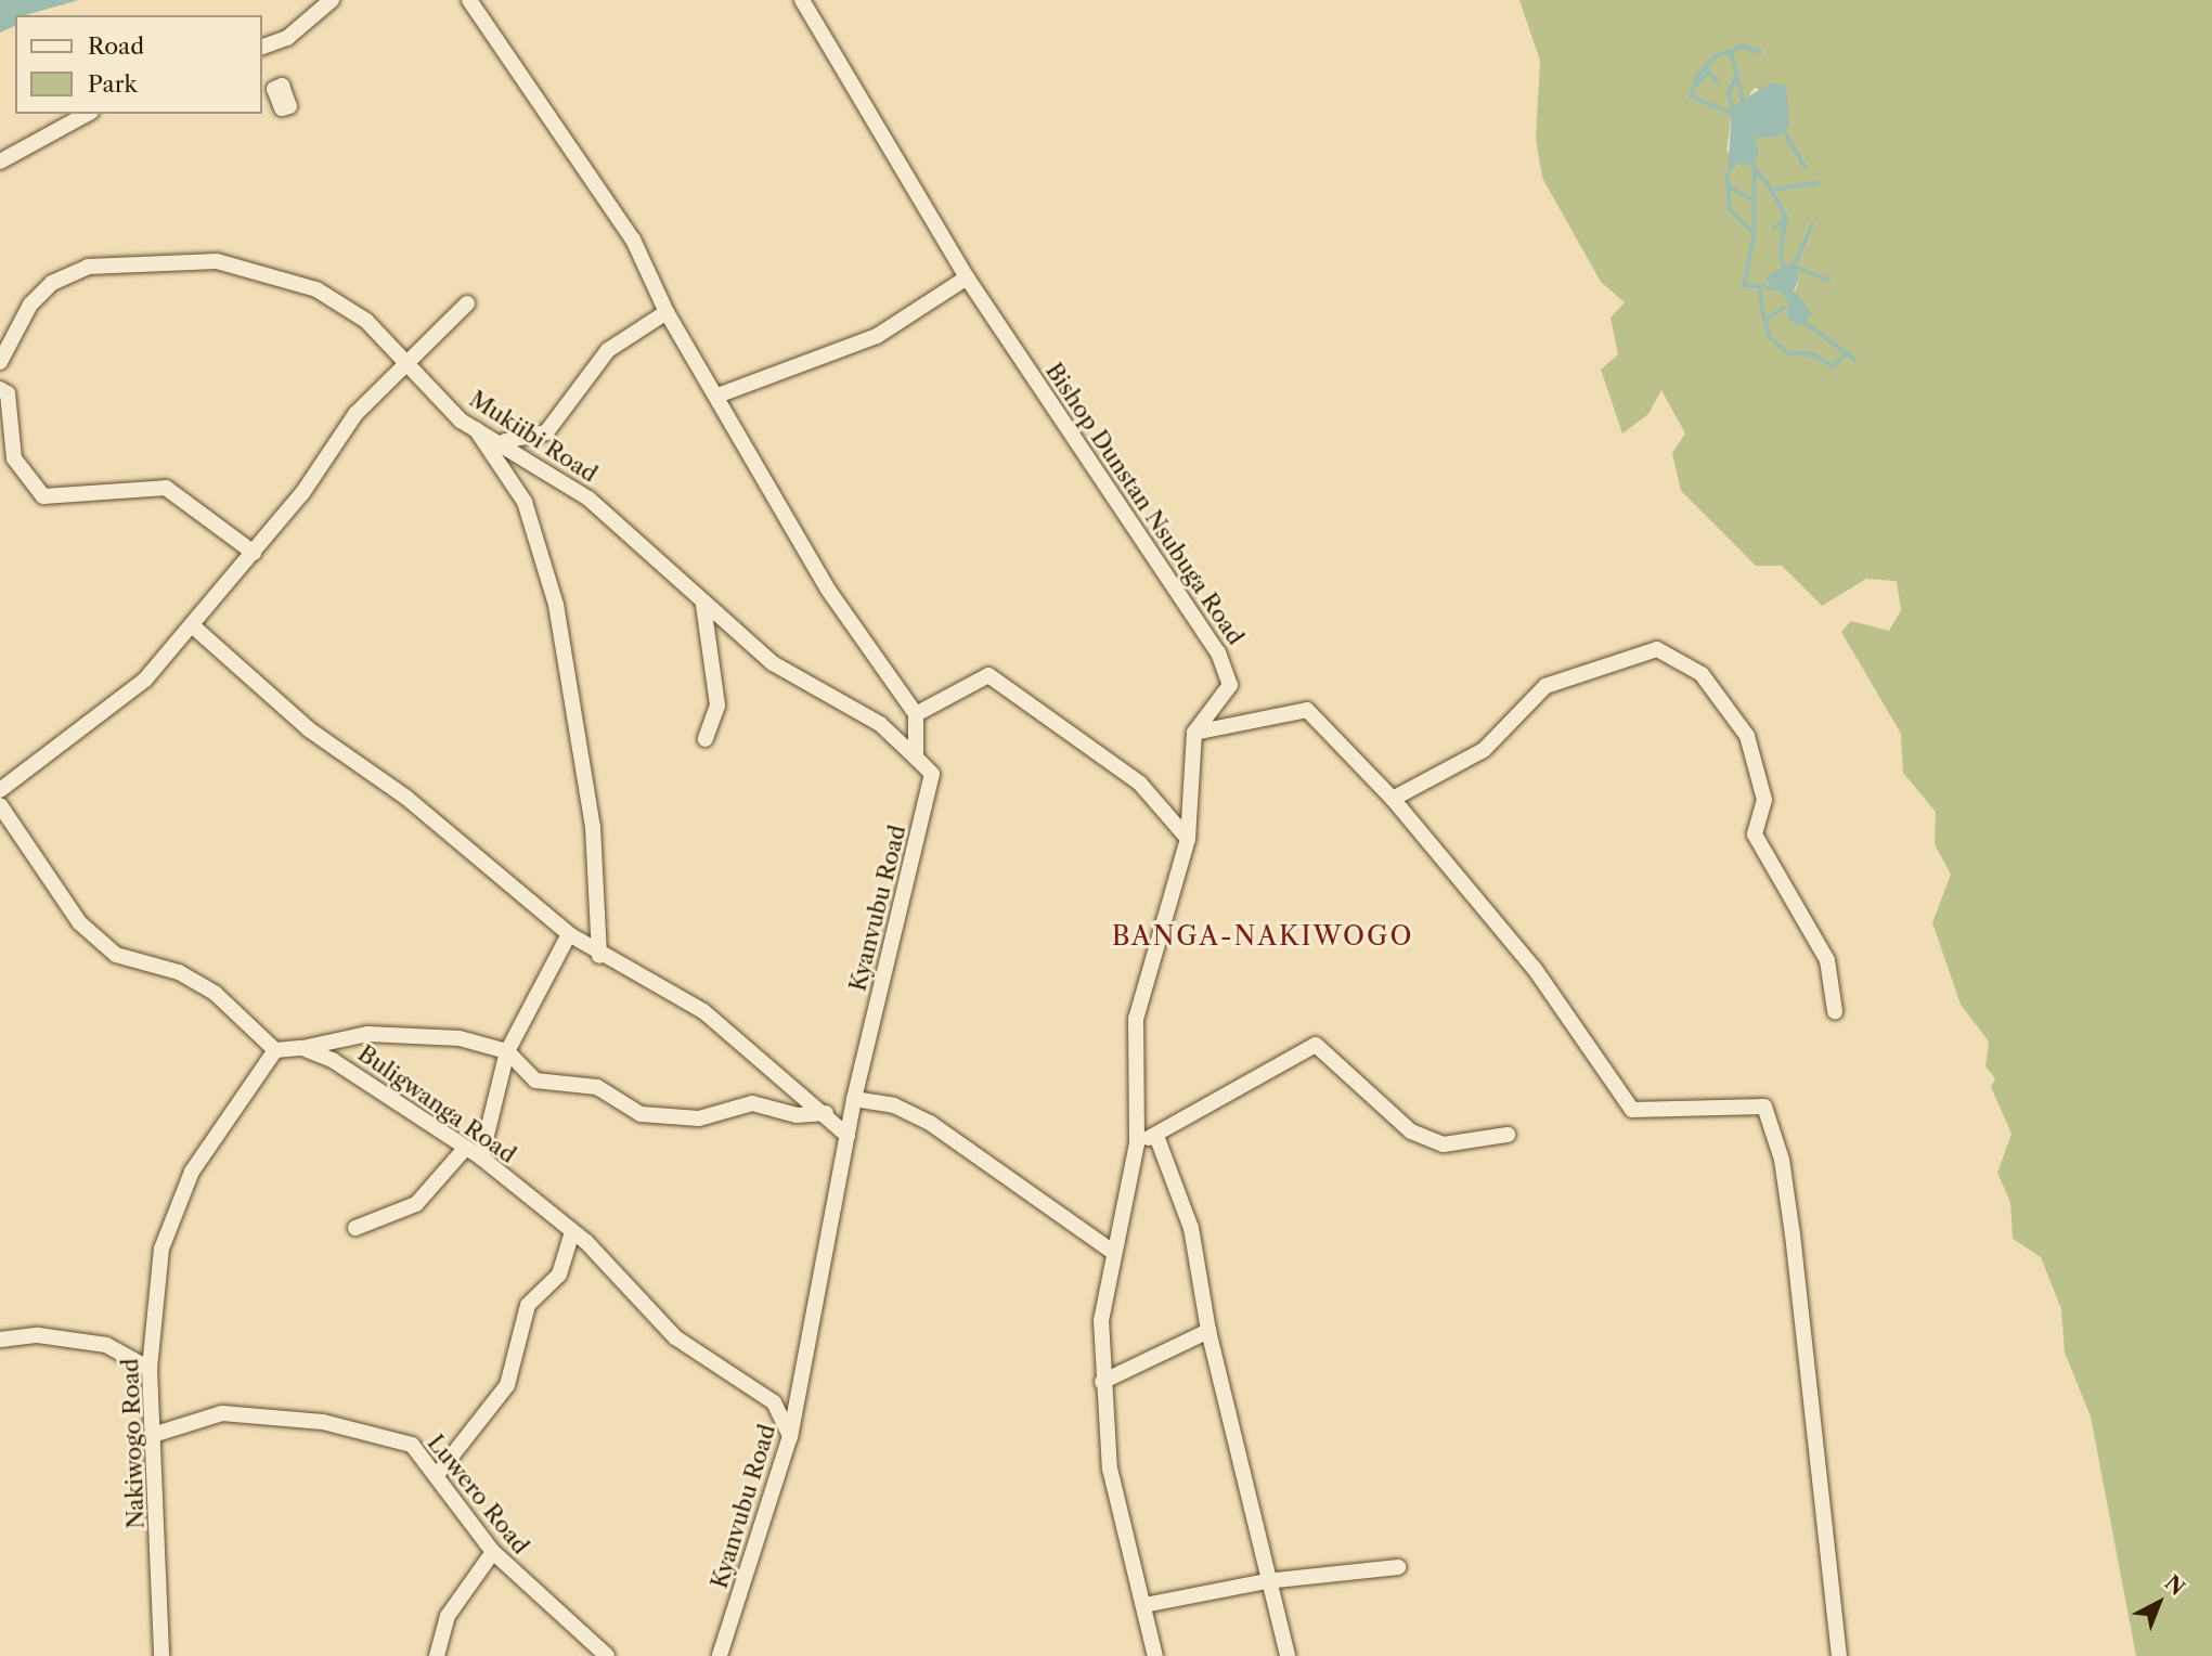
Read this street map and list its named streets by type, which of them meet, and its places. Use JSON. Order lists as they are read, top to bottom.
{
  "streets": {
    "street": [
      "Mukiibi Road",
      "Bishop Dunstan Nsubuga Road",
      "Kyanvubu Road",
      "Buligwanga Road",
      "Nakiwogo Road",
      "Luwero Road"
    ]
  },
  "crossings": [
    ["Mukiibi Road", "Kyanvubu Road"],
    ["Kyanvubu Road", "Buligwanga Road"],
    ["Buligwanga Road", "Nakiwogo Road"],
    ["Nakiwogo Road", "Luwero Road"]
  ],
  "districts": ["BANGA-NAKIWOGO"],
  "legend": ["Road", "Park"],
  "north": "top right"
}
